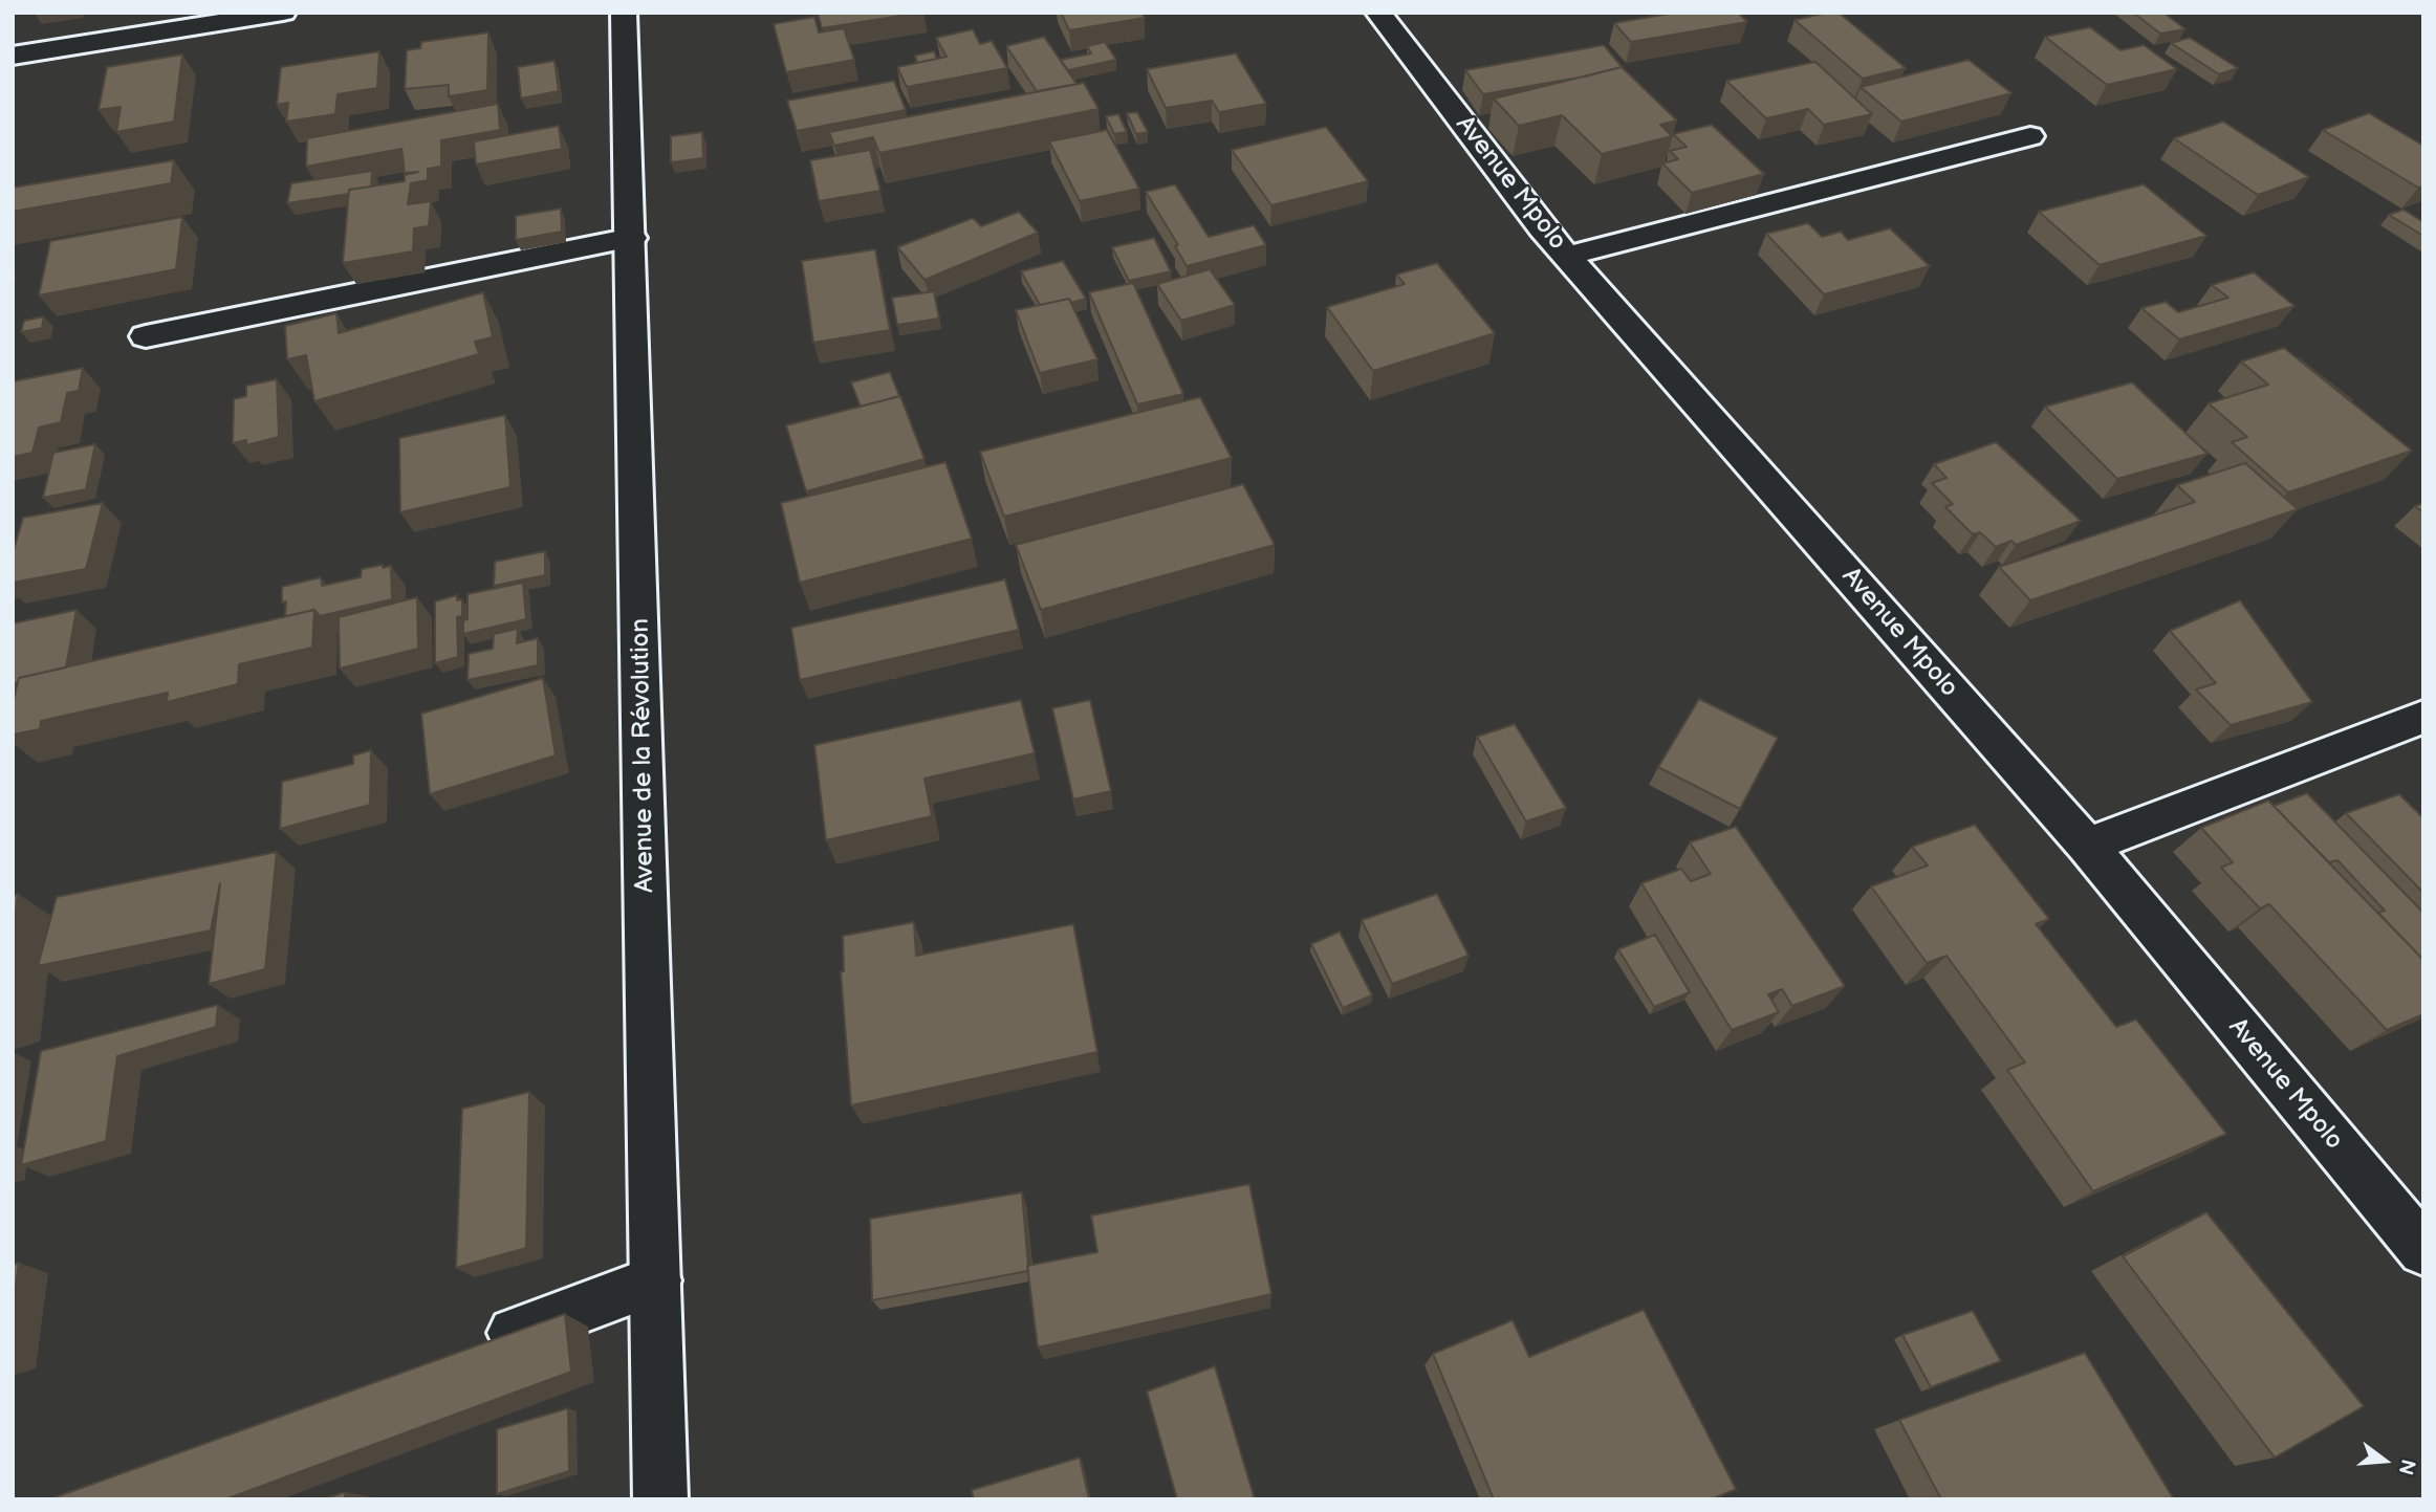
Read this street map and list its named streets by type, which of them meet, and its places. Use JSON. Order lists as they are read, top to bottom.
{
  "streets": {
    "street": ["Avenue Mpolo", "Avenue de la Révolution"]
  },
  "north": "right"
}
